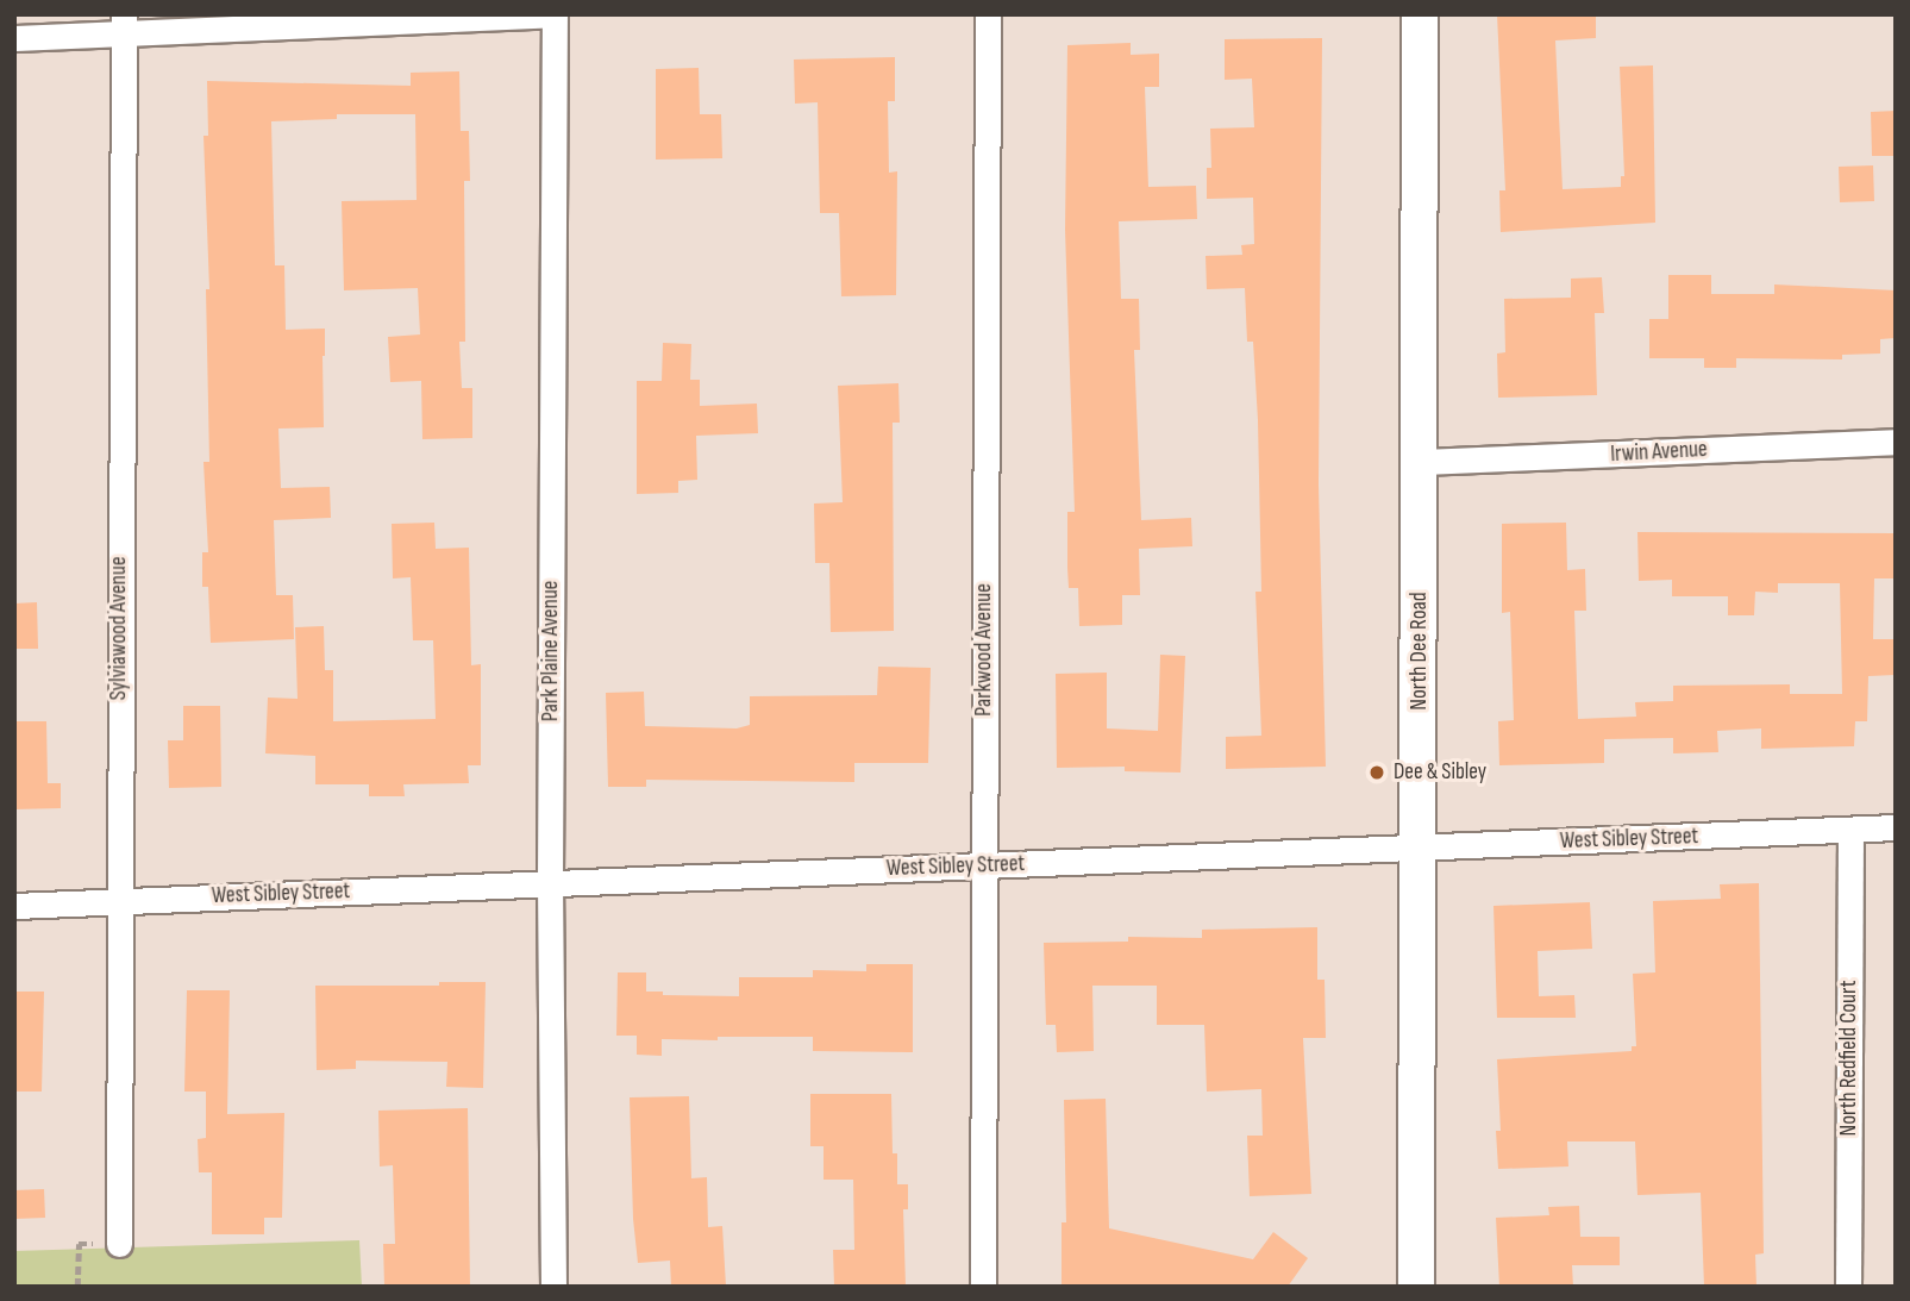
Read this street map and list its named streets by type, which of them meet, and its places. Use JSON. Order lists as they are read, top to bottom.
{
  "streets": {
    "main road": ["North Dee Road"],
    "street": [
      "Irwin Avenue",
      "Sylviawood Avenue",
      "Parkwood Avenue",
      "Park Plaine Avenue",
      "West Sibley Street",
      "North Redfield Court"
    ]
  },
  "crossings": [
    ["Irwin Avenue", "North Dee Road"],
    ["Sylviawood Avenue", "West Sibley Street"],
    ["Parkwood Avenue", "West Sibley Street"],
    ["Park Plaine Avenue", "West Sibley Street"],
    ["North Dee Road", "West Sibley Street"],
    ["West Sibley Street", "North Redfield Court"]
  ],
  "places": ["Dee & Sibley"]
}
